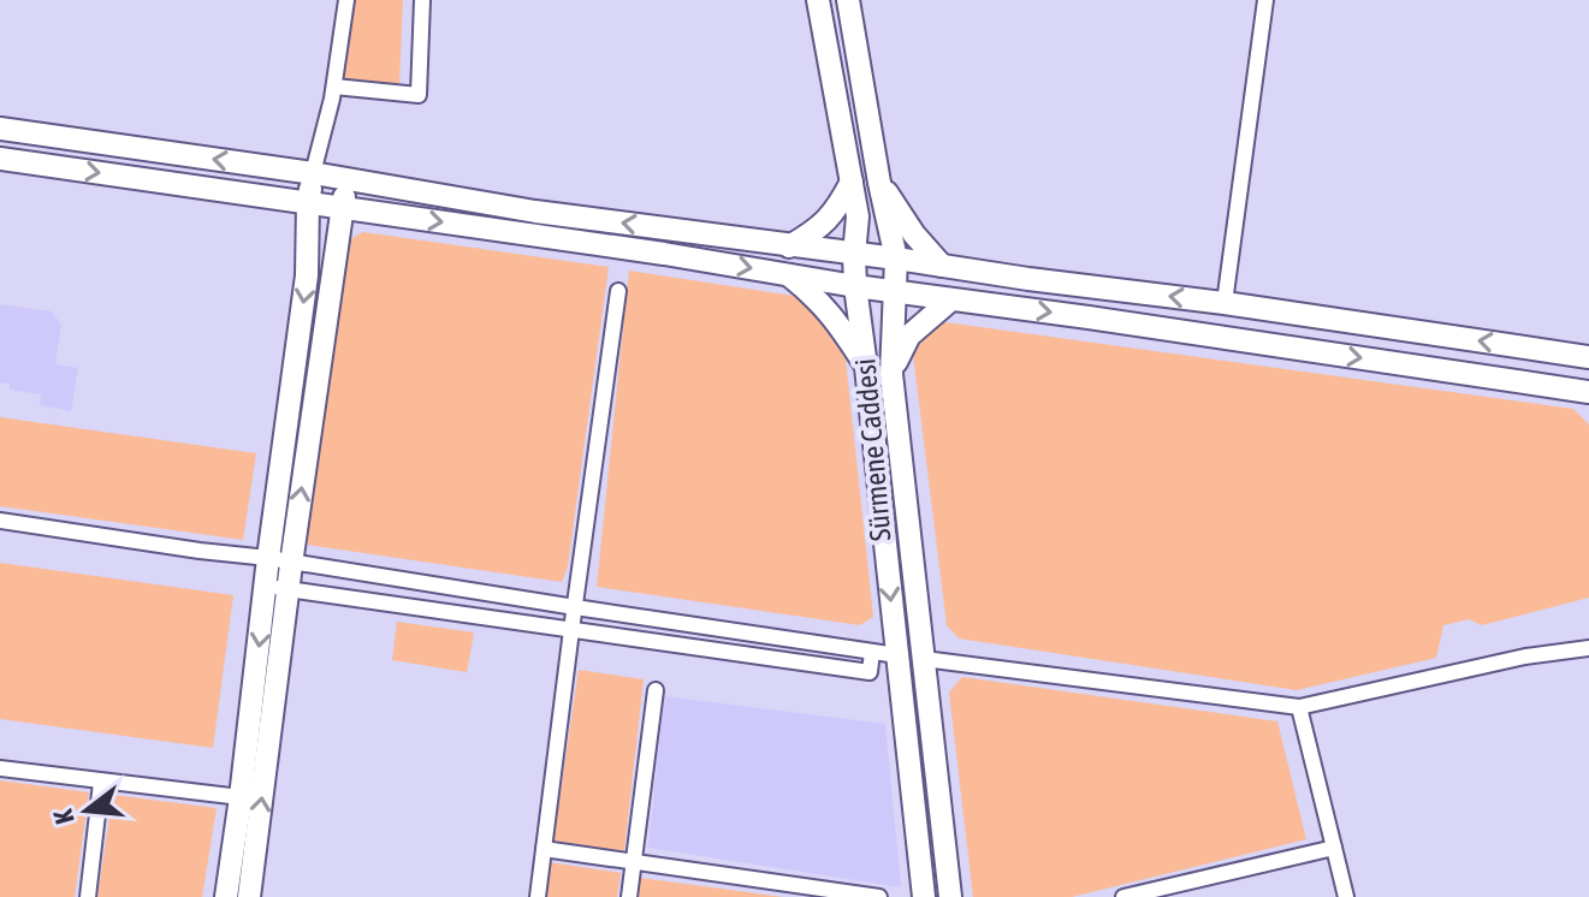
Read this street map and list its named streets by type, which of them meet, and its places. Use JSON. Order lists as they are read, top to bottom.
{
  "streets": {
    "main road": ["Sürmene Caddesi"]
  },
  "north": "left"
}
